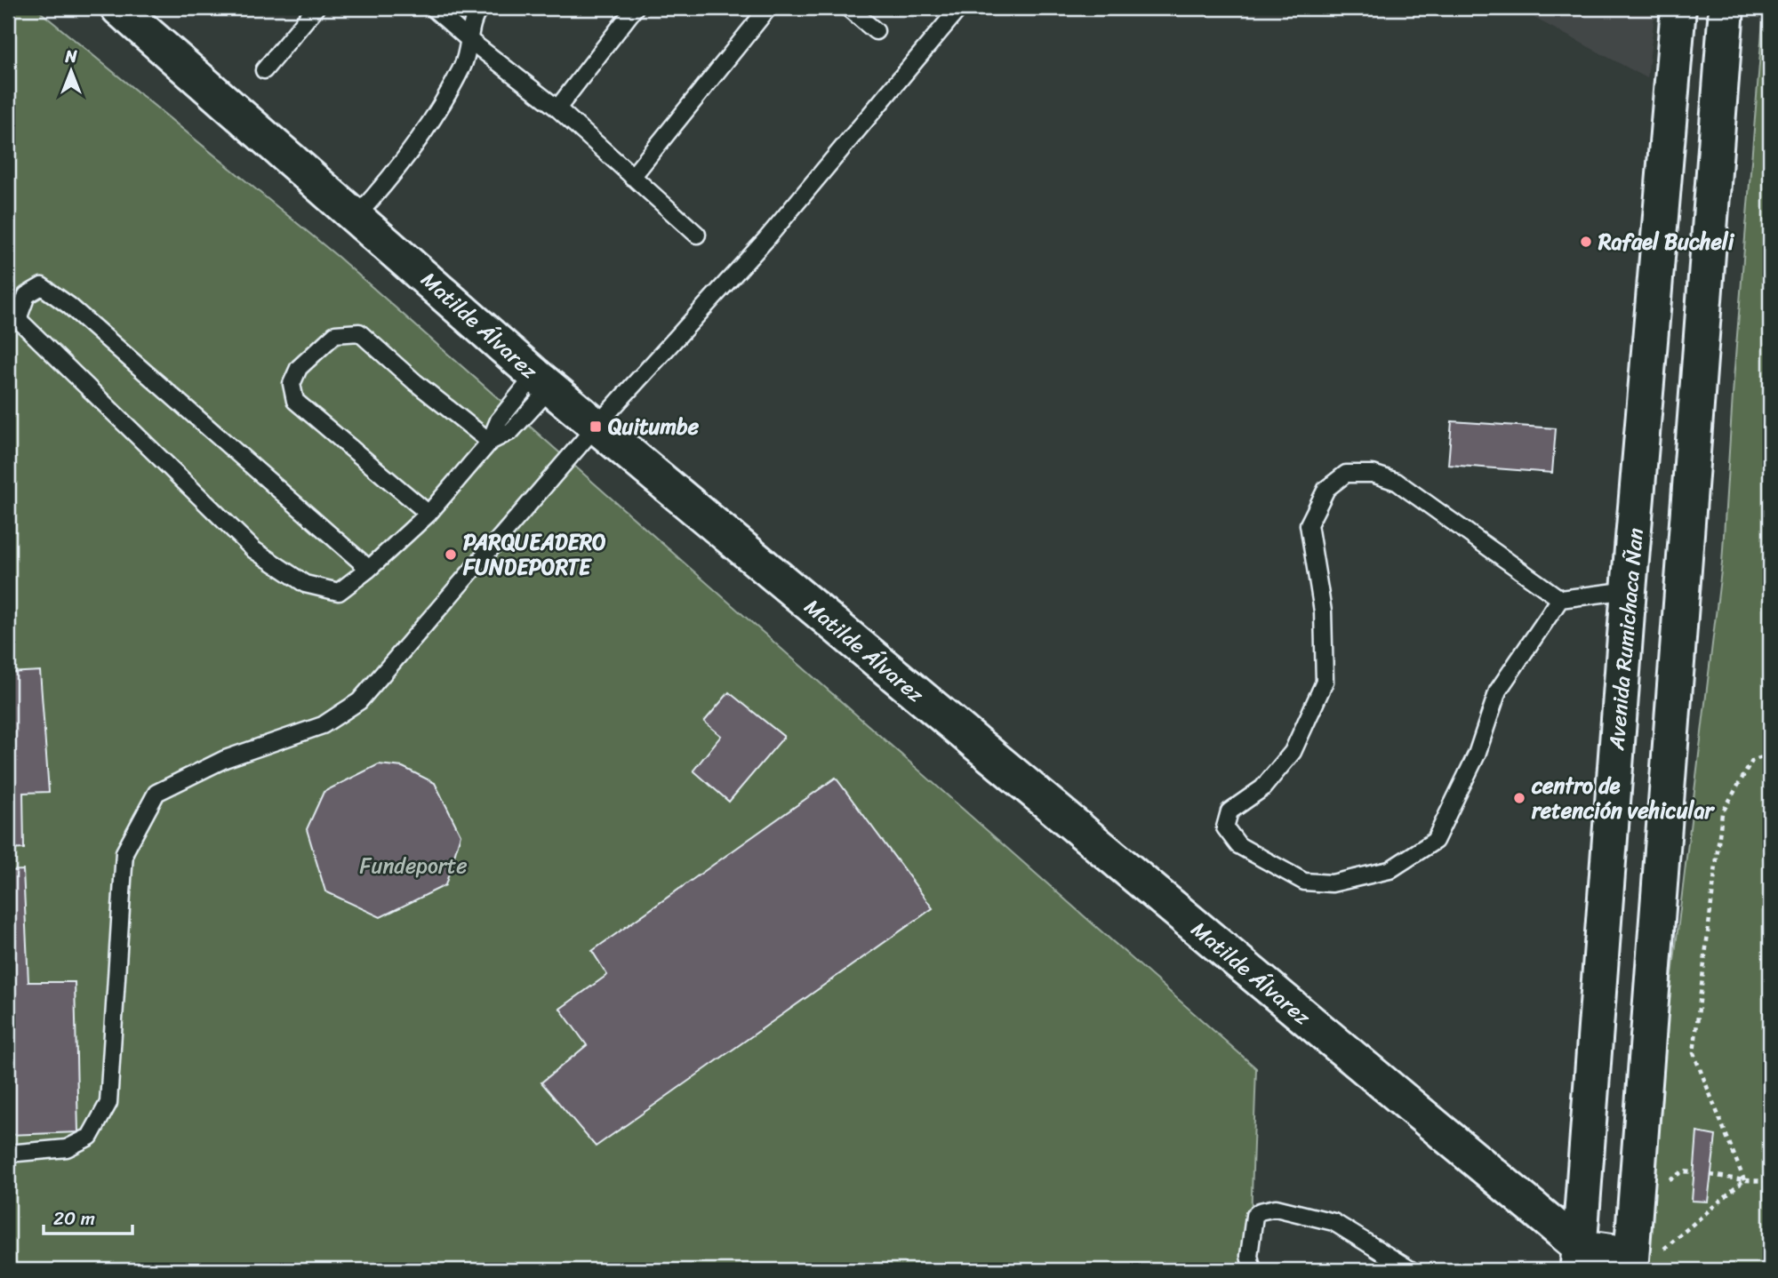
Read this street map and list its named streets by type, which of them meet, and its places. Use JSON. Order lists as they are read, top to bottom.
{
  "streets": {
    "main road": ["Matilde Álvarez", "Avenida Rumichaca Ñan"]
  },
  "crossings": [
    ["Matilde Álvarez", "Avenida Rumichaca Ñan"]
  ],
  "parks": ["Fundeporte"],
  "places": {
    "other": ["Rafael Bucheli", "PARQUEADERO FUNDEPORTE", "centro de retención vehicular"],
    "transit": ["Quitumbe"]
  },
  "scale_bar": "20 m",
  "north": "top"
}
